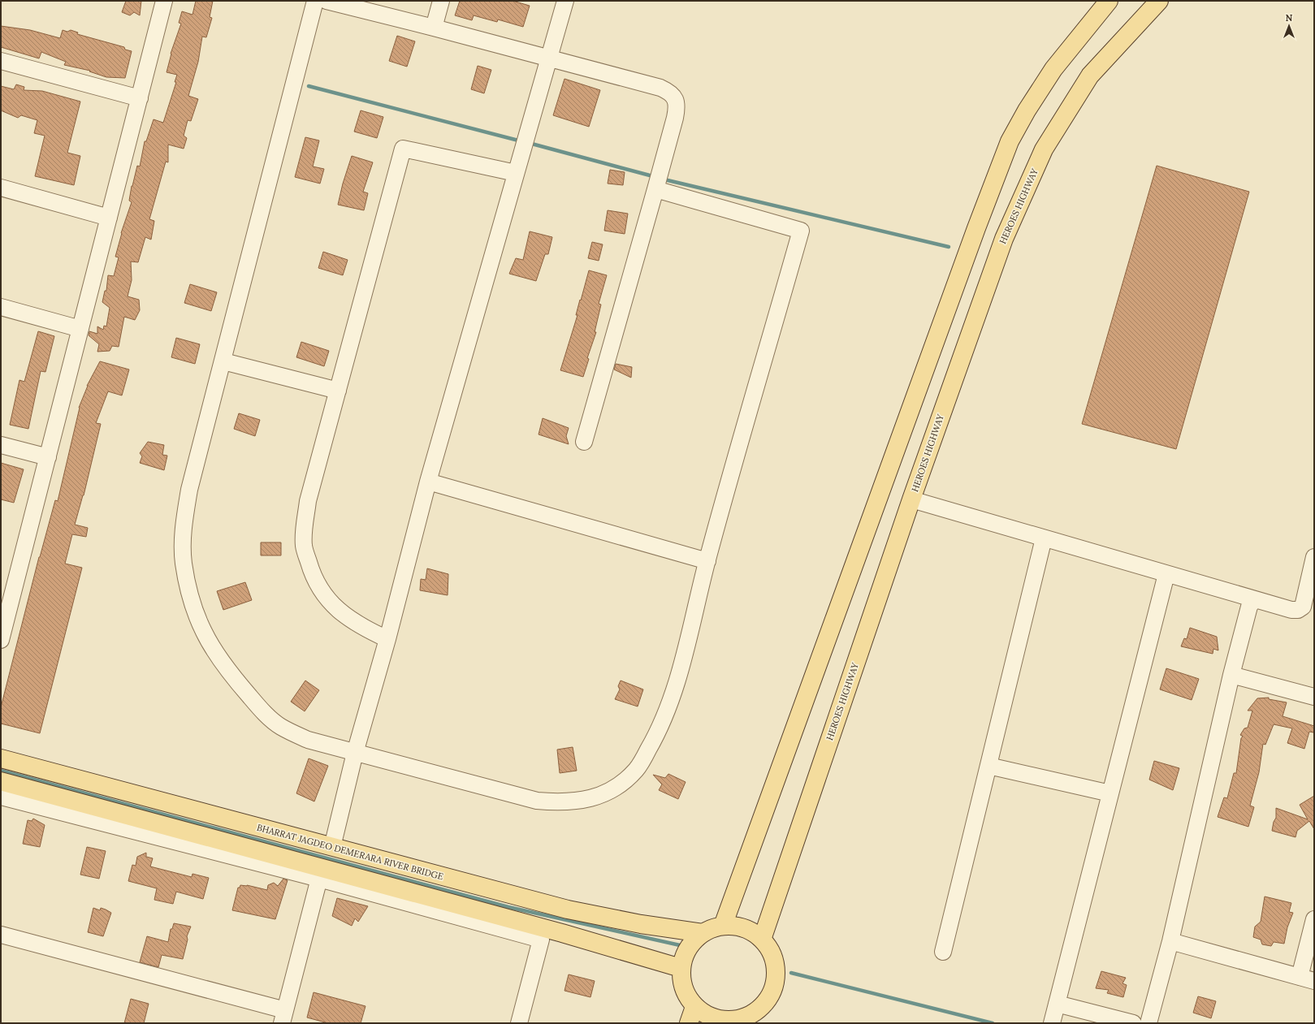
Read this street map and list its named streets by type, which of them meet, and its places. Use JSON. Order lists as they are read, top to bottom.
{
  "streets": {
    "main road": ["HEROES HIGHWAY", "BHARRAT JAGDEO DEMERARA RIVER BRIDGE"]
  },
  "crossings": [
    ["HEROES HIGHWAY", "BHARRAT JAGDEO DEMERARA RIVER BRIDGE"]
  ],
  "north": "top"
}
